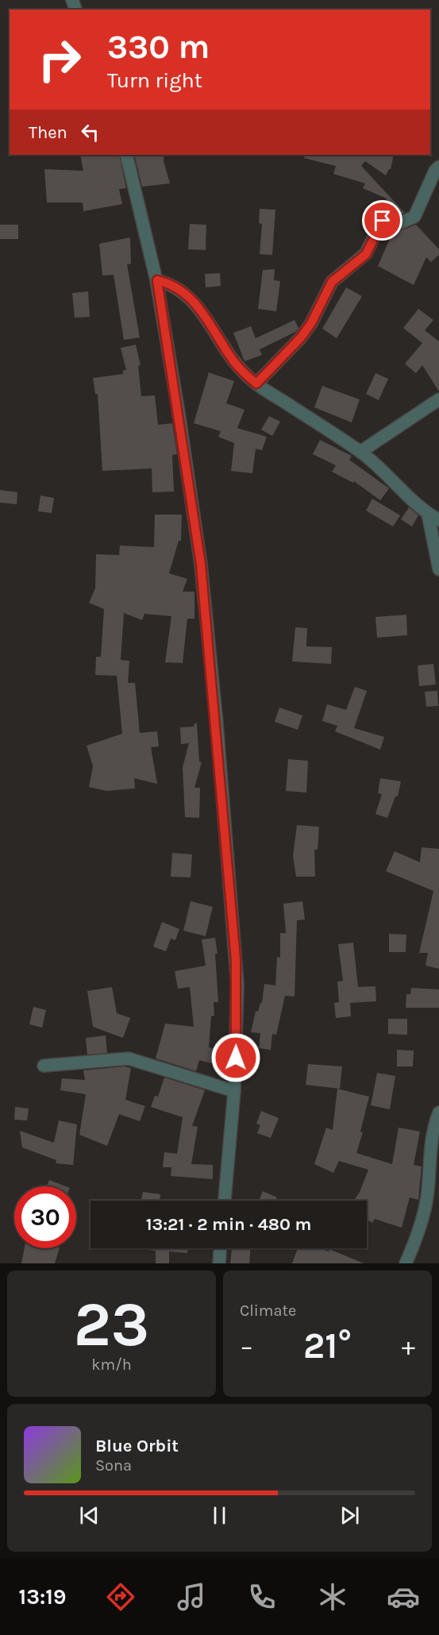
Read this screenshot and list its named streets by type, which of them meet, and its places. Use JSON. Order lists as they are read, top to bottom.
{
  "page": {
    "turn": ["330 m", "Turn right"],
    "then": "Then",
    "limit": "30",
    "trip": "13:21 · 2 min · 480 m",
    "tile": [
      ["23", "km/h"],
      "Climate"
    ],
    "heat": ["−", "21°", "+"],
    "song": ["Blue Orbit", "Sona"],
    "tabs": "13:19"
  }
}
